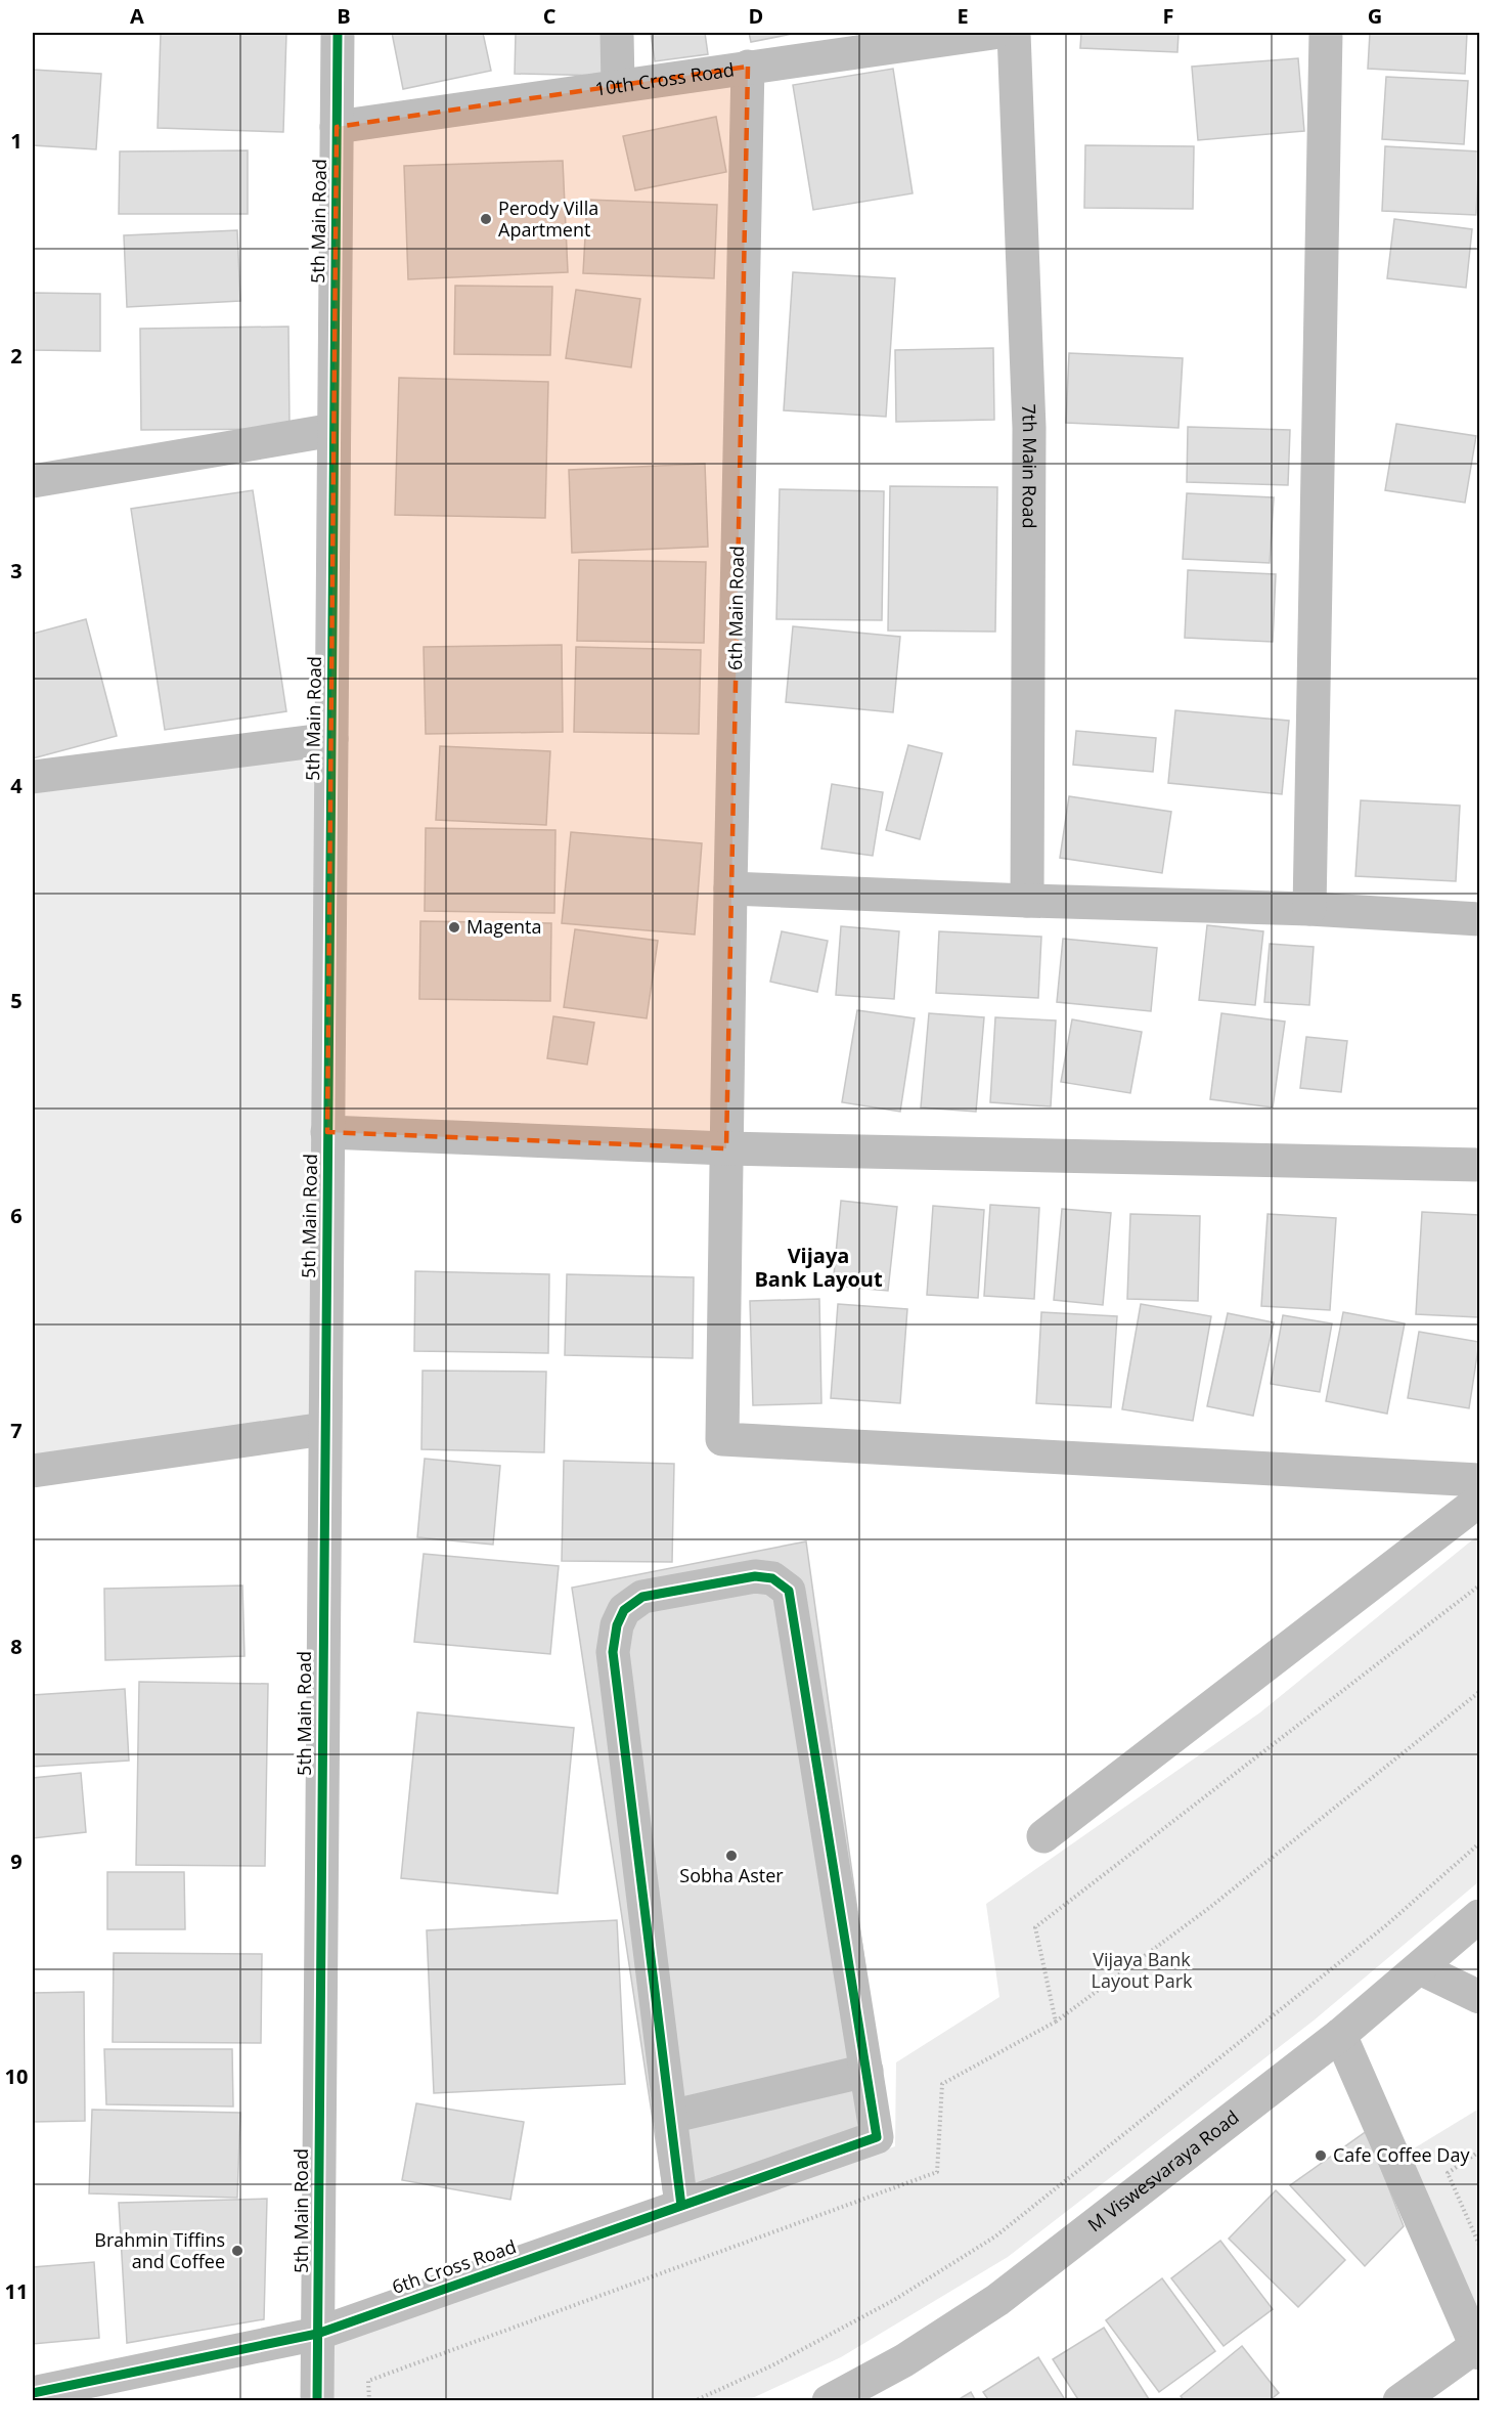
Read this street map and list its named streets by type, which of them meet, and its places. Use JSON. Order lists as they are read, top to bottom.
{
  "streets": {
    "street": [
      "10th Cross Road",
      "5th Main Road",
      "7th Main Road",
      "6th Main Road",
      "M Viswesvaraya Road",
      "6th Cross Road"
    ]
  },
  "crossings": [
    ["10th Cross Road", "5th Main Road"],
    ["10th Cross Road", "6th Main Road"],
    ["5th Main Road", "6th Cross Road"]
  ],
  "districts": ["Vijaya Bank Layout"],
  "parks": ["Vijaya Bank Layout Park"],
  "places": [
    "Perody Villa Apartment",
    "Magenta",
    "Sobha Aster",
    "Cafe Coffee Day",
    "Brahmin Tiffins and Coffee"
  ],
  "grid": {
    "columns": [
      "A",
      "B",
      "C",
      "D",
      "E",
      "F",
      "G"
    ],
    "rows": [
      "1",
      "2",
      "3",
      "4",
      "5",
      "6",
      "7",
      "8",
      "9",
      "10",
      "11"
    ]
  }
}
